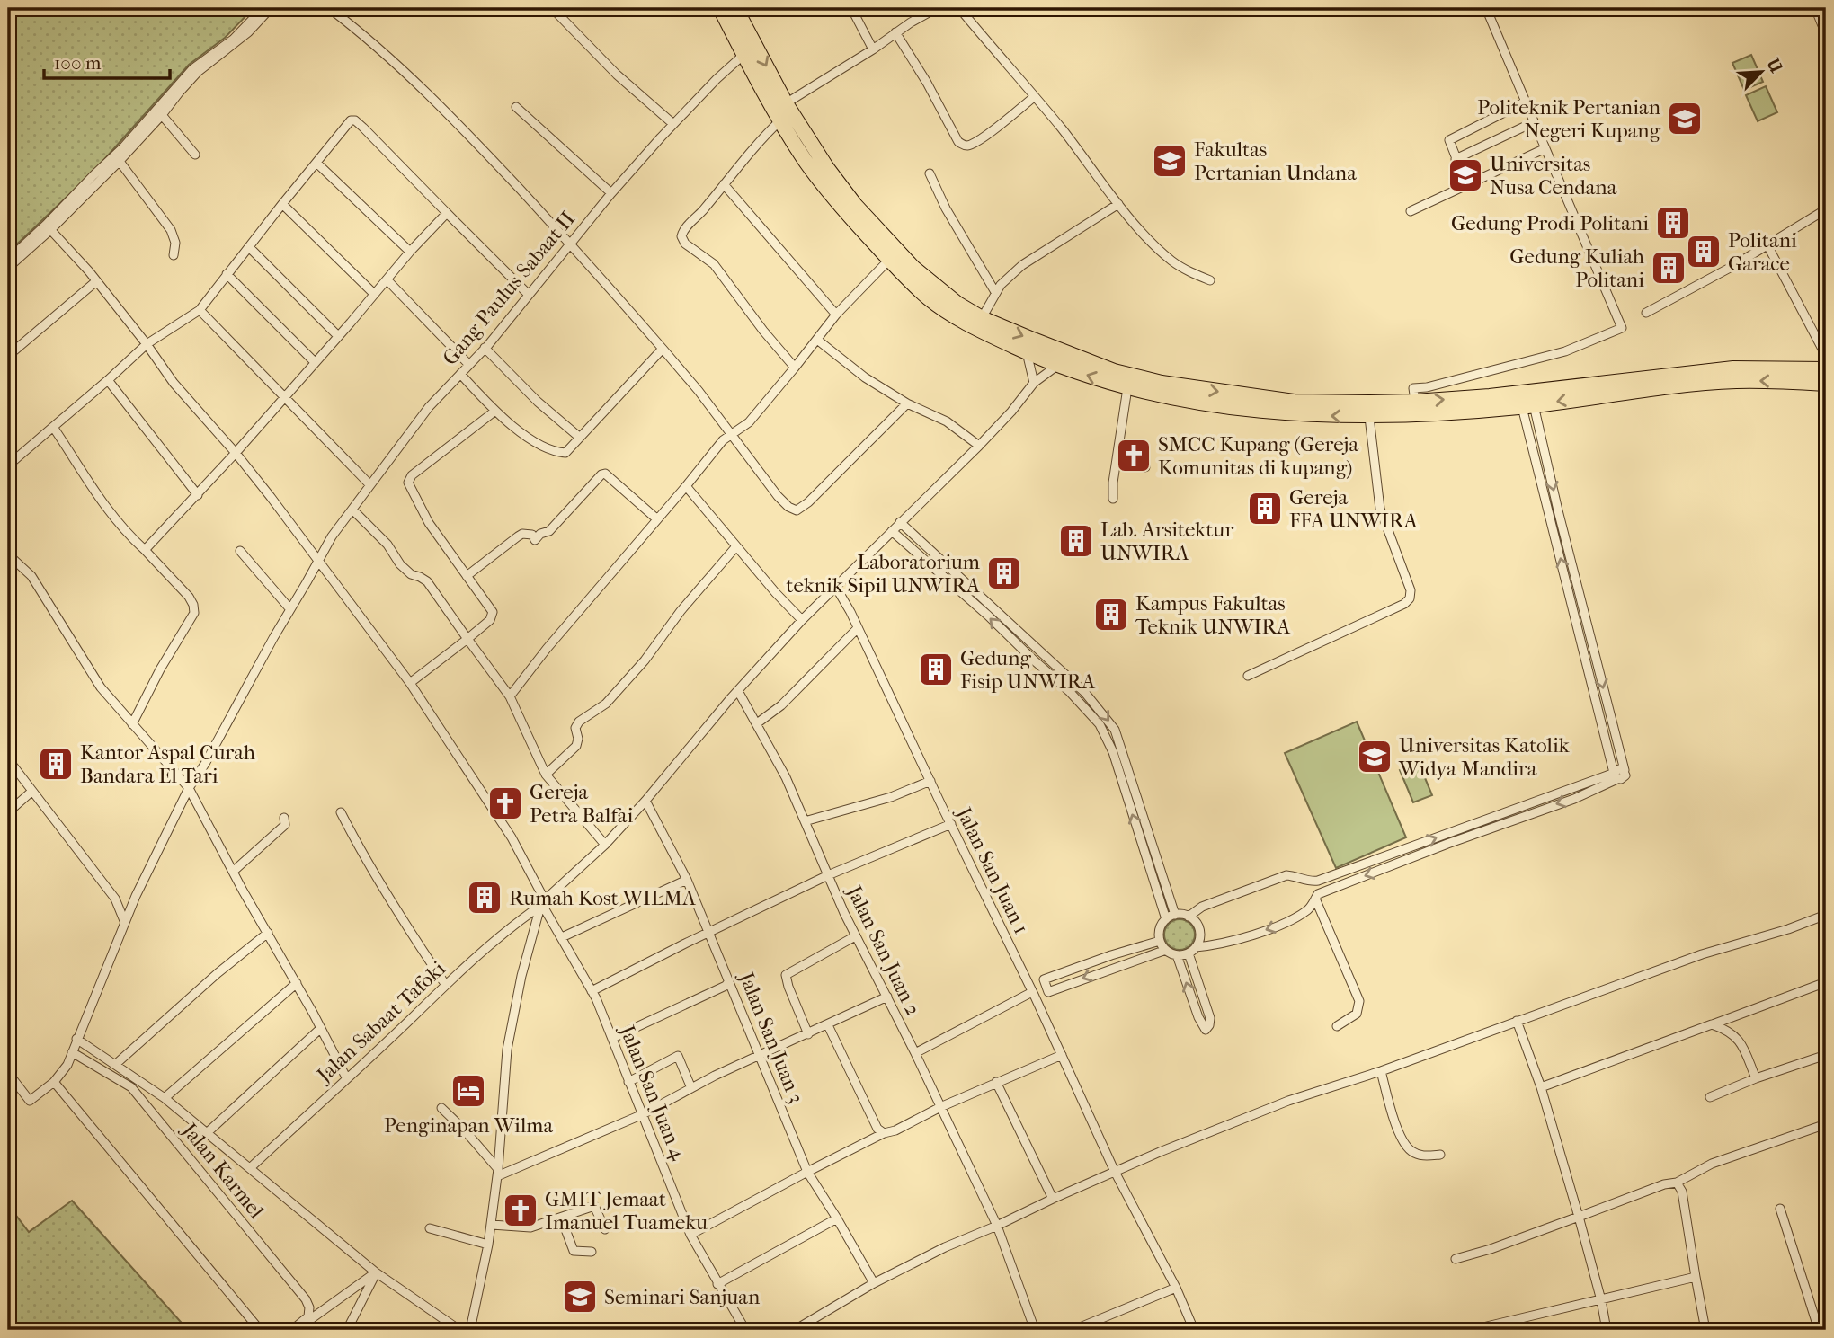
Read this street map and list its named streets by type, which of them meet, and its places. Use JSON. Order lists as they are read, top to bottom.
{
  "streets": {
    "street": [
      "Gang Paulus Sabaat II",
      "Jalan San Juan 1",
      "Jalan San Juan 2",
      "Jalan Sabaat Tafoki",
      "Jalan San Juan 3",
      "Jalan San Juan 4",
      "Jalan Karmel"
    ]
  },
  "crossings": [
    ["Gang Paulus Sabaat II", "Jalan San Juan 4"],
    ["Gang Paulus Sabaat II", "Jalan Karmel"],
    ["Jalan San Juan 1", "Jalan Sabaat Tafoki"],
    ["Jalan San Juan 2", "Jalan Sabaat Tafoki"],
    ["Jalan Sabaat Tafoki", "Jalan San Juan 3"],
    ["Jalan Sabaat Tafoki", "Jalan San Juan 4"]
  ],
  "places": {
    "school or university": [
      "Politeknik Pertanian Negeri Kupang",
      "Fakultas Pertanian Undana",
      "Universitas Nusa Cendana",
      "Universitas Katolik Widya Mandira",
      "Seminari Sanjuan"
    ],
    "building": [
      "Gedung Prodi Politani",
      "Politani Garace",
      "Gedung Kuliah Politani",
      "Gereja FFA UNWIRA",
      "Lab. Arsitektur UNWIRA",
      "Laboratorium teknik Sipil UNWIRA",
      "Kampus Fakultas Teknik UNWIRA",
      "Gedung Fisip UNWIRA",
      "Kantor Aspal Curah Bandara El Tari",
      "Rumah Kost WILMA"
    ],
    "church": ["SMCC Kupang (Gereja Komunitas di kupang)", "Gereja Petra Balfai", "GMIT Jemaat Imanuel Tuameku"],
    "hotel": ["Penginapan Wilma"]
  },
  "scale_bar": "100 m",
  "north": "top right"
}
